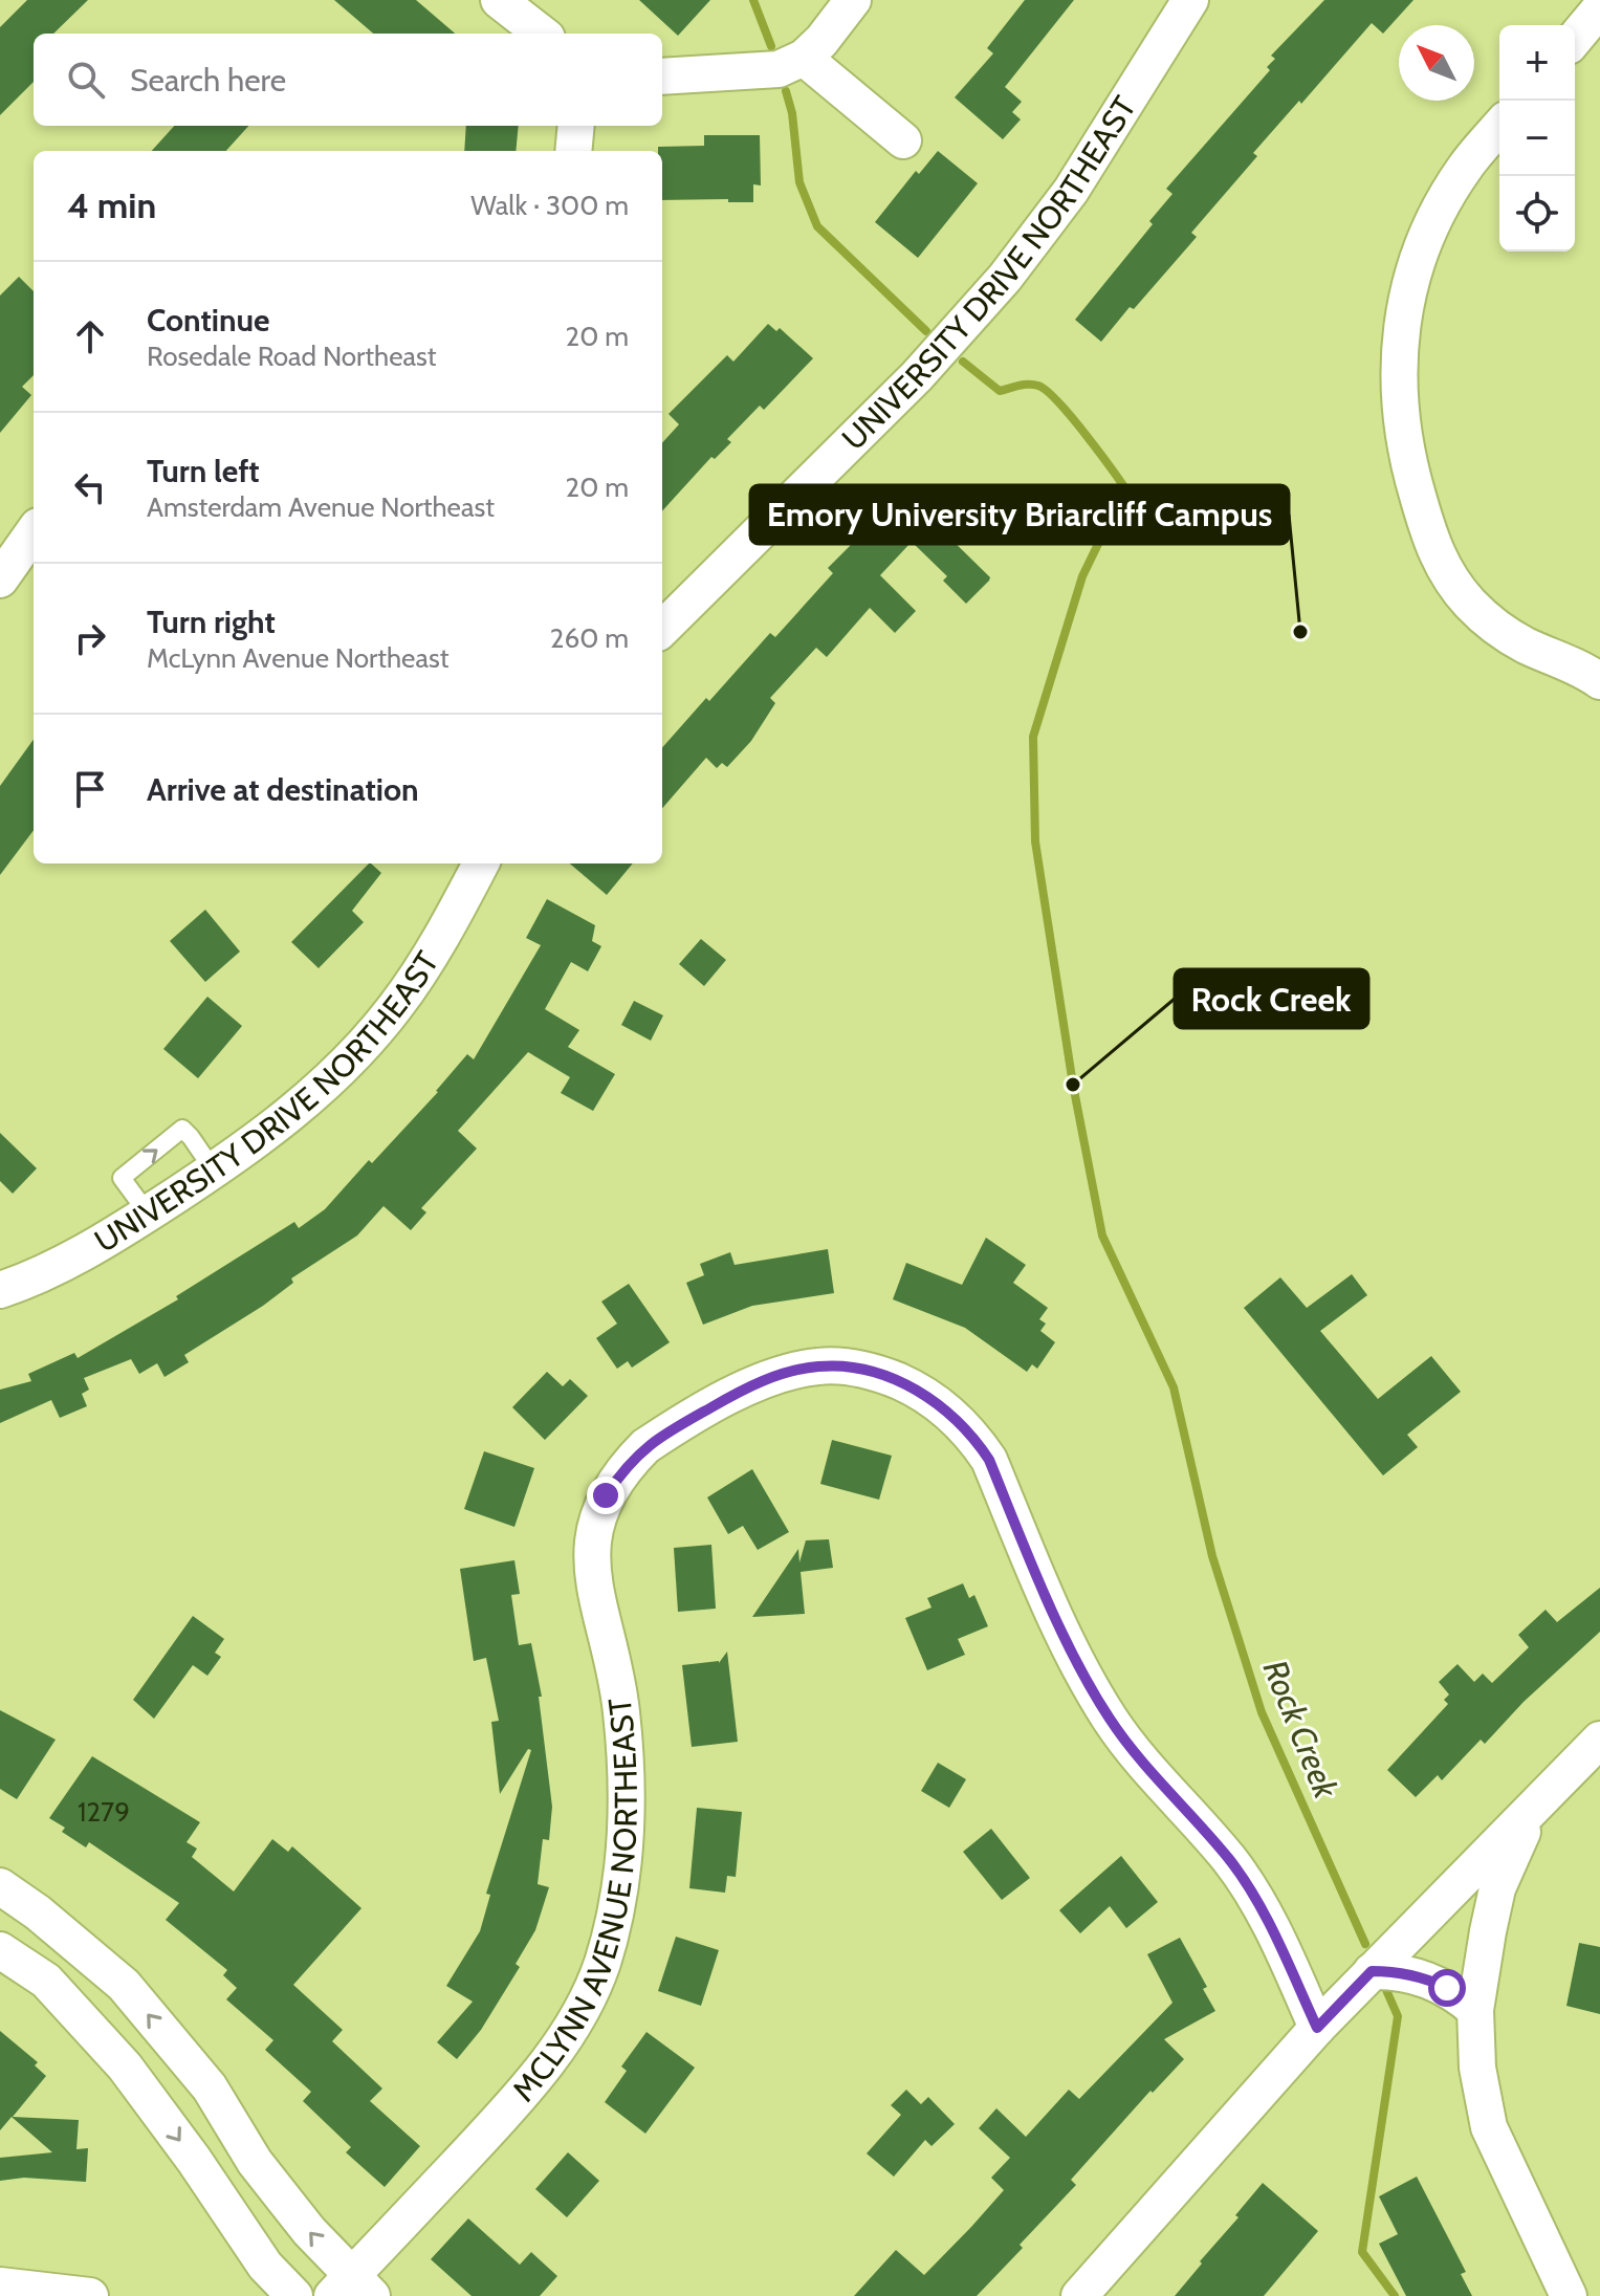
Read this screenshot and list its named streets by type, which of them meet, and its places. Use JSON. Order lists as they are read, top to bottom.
{
  "streets": {
    "street": ["UNIVERSITY DRIVE NORTHEAST", "MCLYNN AVENUE NORTHEAST"]
  },
  "water": ["Rock Creek"],
  "places": ["Emory University Briarcliff Campus", "Rock Creek"],
  "house_numbers": ["1279"],
  "north": "top left",
  "page": {
    "map_buttons": ["+", "−"],
    "search": "Search here",
    "heading": ["4 min", "Walk · 300 m"],
    "list": [
      ["Continue", "Rosedale Road Northeast", "20 m"],
      ["Turn left", "Amsterdam Avenue Northeast", "20 m"],
      ["Turn right", "McLynn Avenue Northeast", "260 m"],
      "Arrive at destination"
    ]
  }
}
